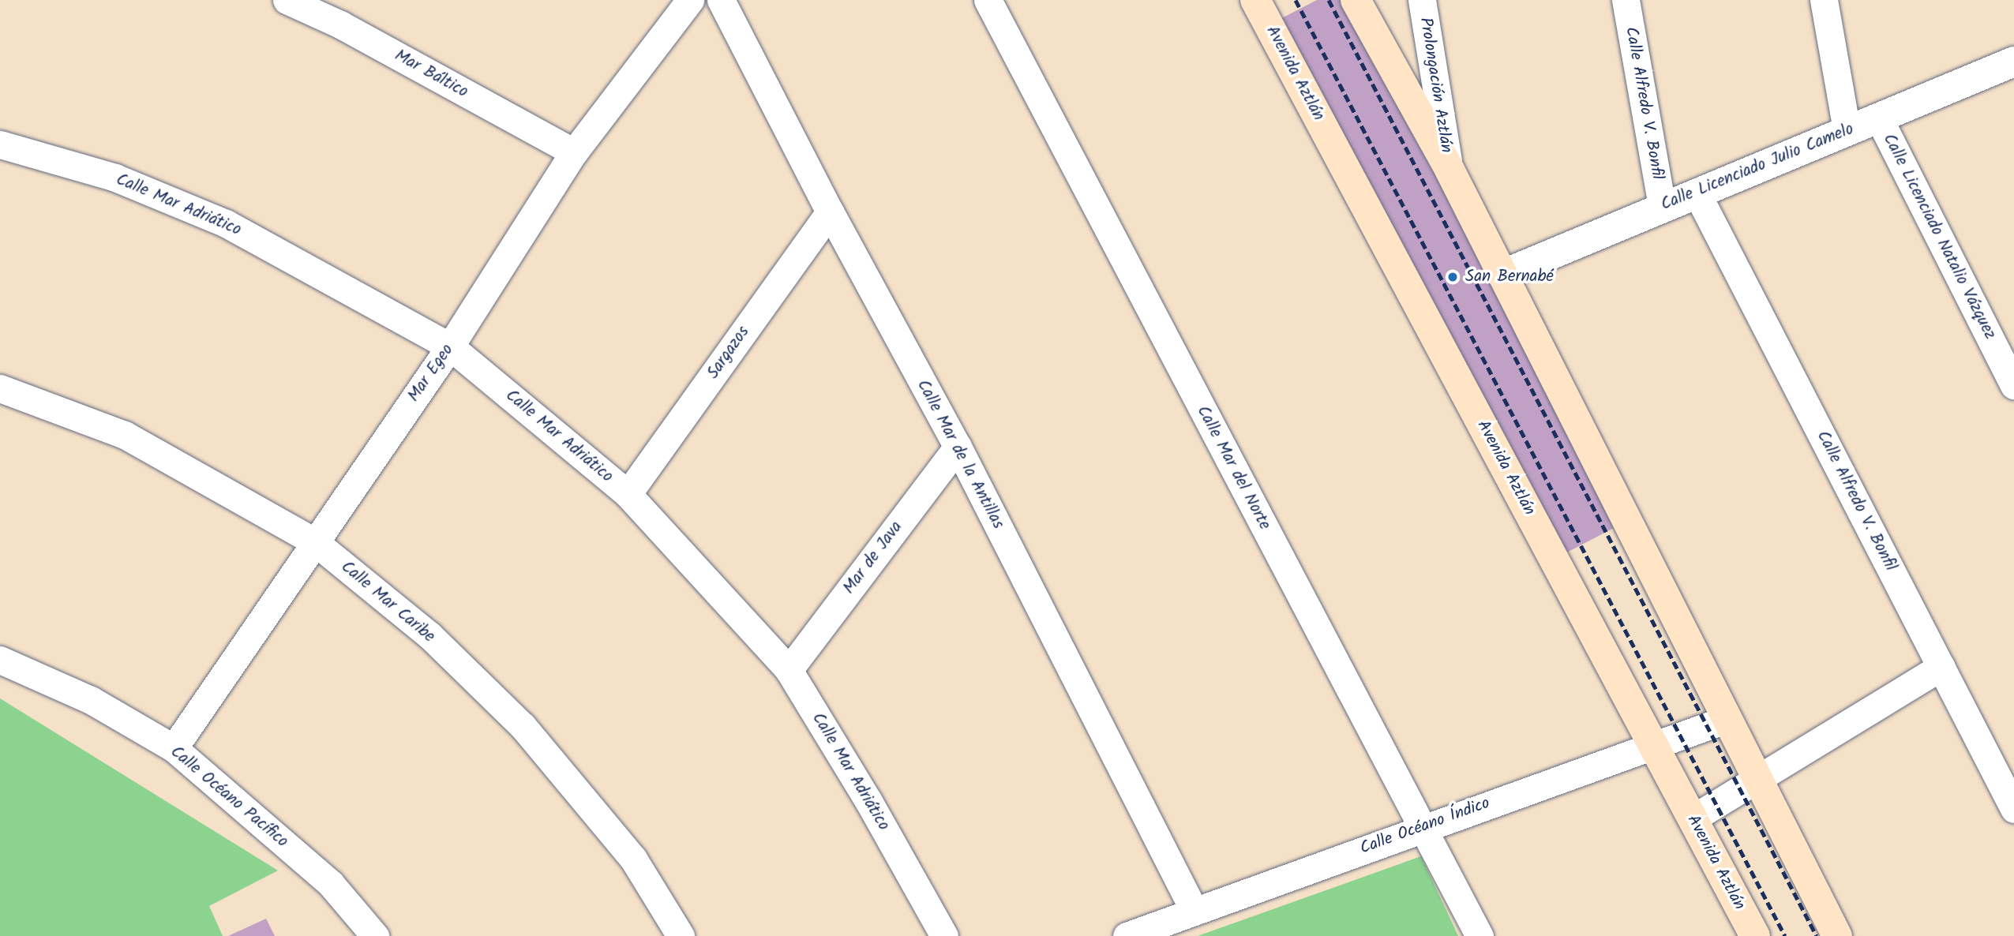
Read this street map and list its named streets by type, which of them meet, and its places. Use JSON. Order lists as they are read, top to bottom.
{
  "streets": {
    "main road": ["Avenida Aztlán"],
    "street": [
      "Mar Báltico",
      "Prolongación Aztlán",
      "Calle Alfredo V. Bonfil",
      "Calle Licenciado Julio Camelo",
      "Calle Mar Adriático",
      "Calle Licenciado Natalio Vázquez",
      "Sargazos",
      "Mar Egeo",
      "Calle Mar de la Antillas",
      "Calle Mar del Norte",
      "Mar de Java",
      "Calle Mar Caribe",
      "Calle Océano Pacífico",
      "Calle Océano Índico"
    ]
  },
  "crossings": [
    ["Avenida Aztlán", "Calle Océano Índico"],
    ["Mar Báltico", "Mar Egeo"],
    ["Calle Alfredo V. Bonfil", "Calle Licenciado Julio Camelo"],
    ["Calle Licenciado Julio Camelo", "Calle Licenciado Natalio Vázquez"],
    ["Calle Mar Adriático", "Sargazos"],
    ["Calle Mar Adriático", "Mar Egeo"],
    ["Calle Mar Adriático", "Mar de Java"],
    ["Sargazos", "Calle Mar de la Antillas"],
    ["Mar Egeo", "Calle Mar Caribe"],
    ["Mar Egeo", "Calle Océano Pacífico"],
    ["Calle Mar de la Antillas", "Mar de Java"],
    ["Calle Mar de la Antillas", "Calle Océano Índico"],
    ["Calle Mar del Norte", "Calle Océano Índico"]
  ],
  "places": ["San Bernabé"]
}
